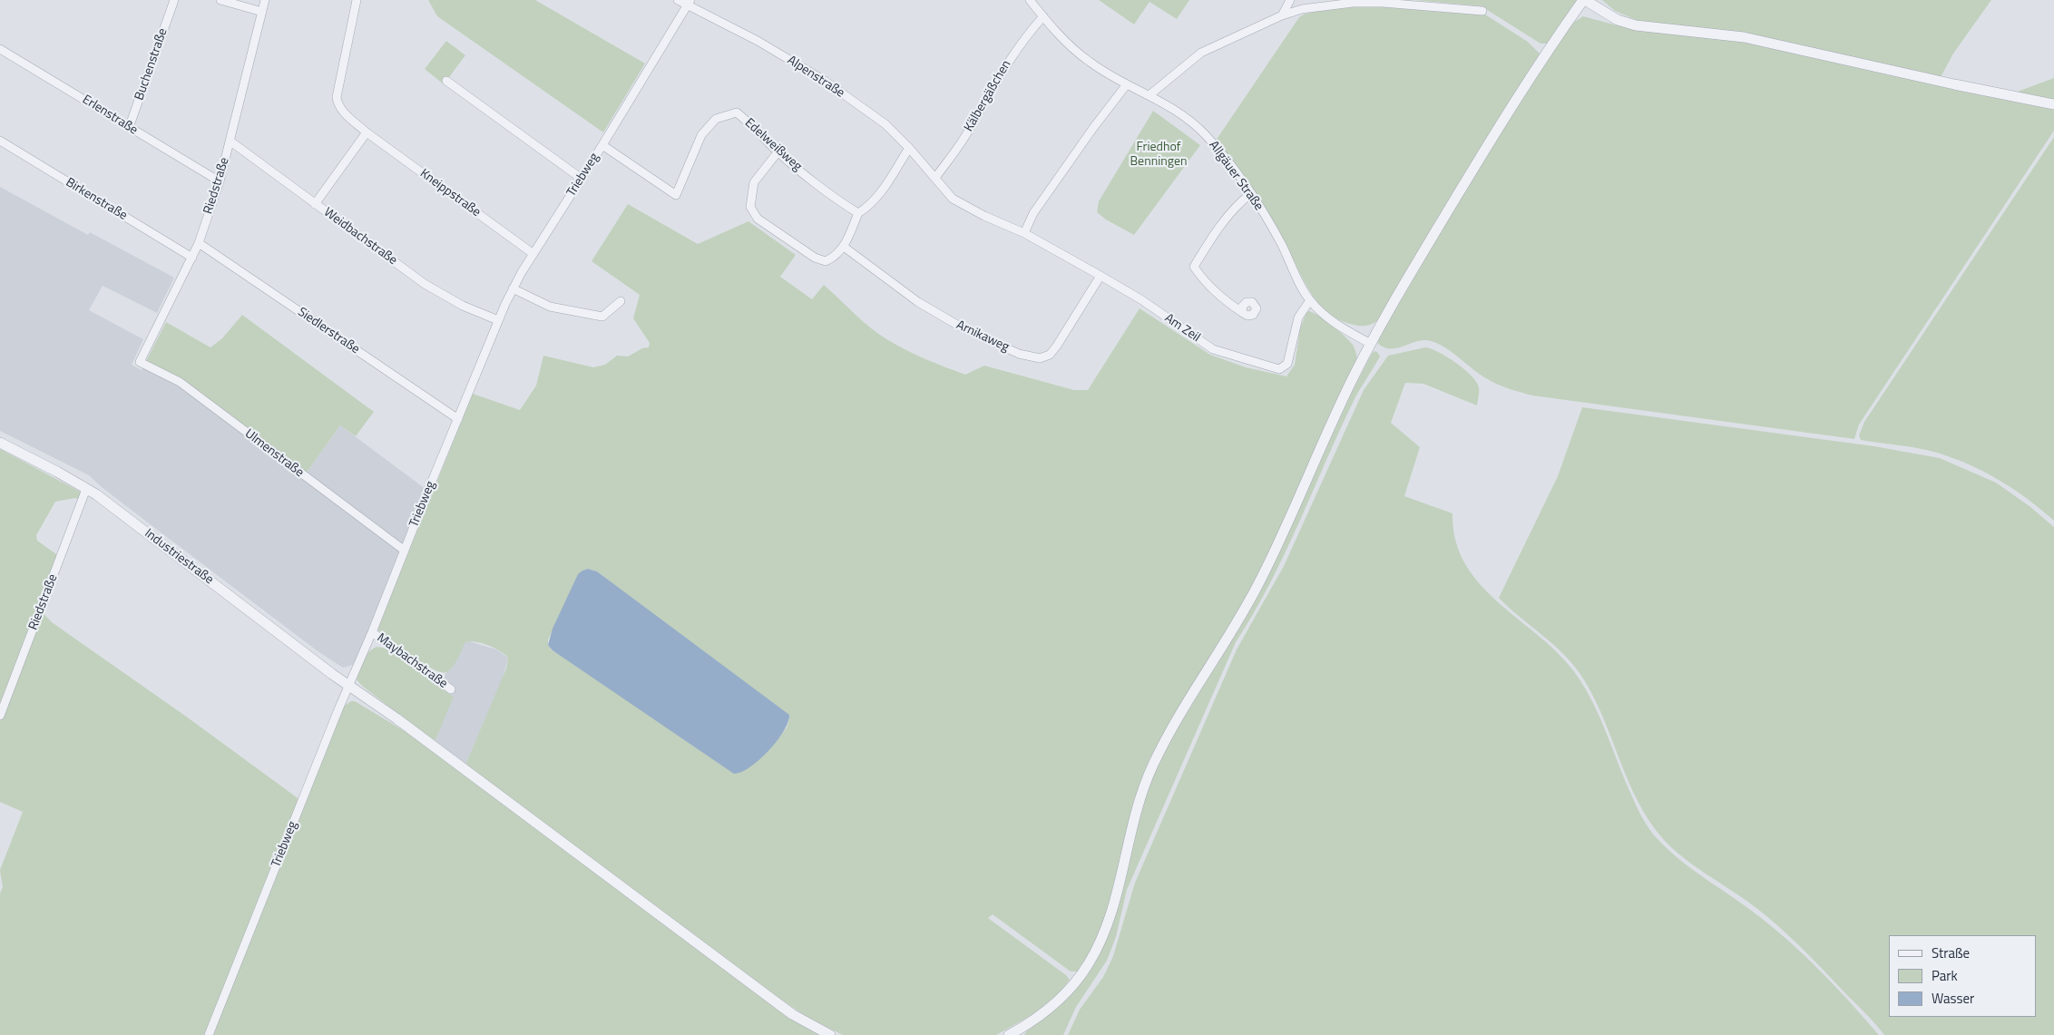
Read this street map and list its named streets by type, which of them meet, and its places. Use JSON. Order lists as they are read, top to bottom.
{
  "streets": {
    "street": [
      "Buchenstraße",
      "Alpenstraße",
      "Kälbergäßchen",
      "Erlenstraße",
      "Edelweißweg",
      "Triebweg",
      "Allgäuer Straße",
      "Riedstraße",
      "Kneippstraße",
      "Birkenstraße",
      "Weidbachstraße",
      "Am Zeil",
      "Siedlerstraße",
      "Arnikaweg",
      "Ulmenstraße",
      "Industriestraße",
      "Maybachstraße"
    ]
  },
  "crossings": [
    ["Buchenstraße", "Erlenstraße"],
    ["Alpenstraße", "Kälbergäßchen"],
    ["Alpenstraße", "Triebweg"],
    ["Alpenstraße", "Am Zeil"],
    ["Kälbergäßchen", "Allgäuer Straße"],
    ["Kälbergäßchen", "Am Zeil"],
    ["Erlenstraße", "Riedstraße"],
    ["Edelweißweg", "Triebweg"],
    ["Triebweg", "Kneippstraße"],
    ["Triebweg", "Weidbachstraße"],
    ["Triebweg", "Siedlerstraße"],
    ["Triebweg", "Ulmenstraße"],
    ["Triebweg", "Industriestraße"],
    ["Triebweg", "Maybachstraße"],
    ["Allgäuer Straße", "Am Zeil"],
    ["Riedstraße", "Birkenstraße"],
    ["Riedstraße", "Weidbachstraße"],
    ["Riedstraße", "Siedlerstraße"],
    ["Riedstraße", "Ulmenstraße"],
    ["Riedstraße", "Industriestraße"],
    ["Am Zeil", "Arnikaweg"]
  ],
  "parks": ["Friedhof Benningen"],
  "legend": ["Straße", "Park", "Wasser"]
}
